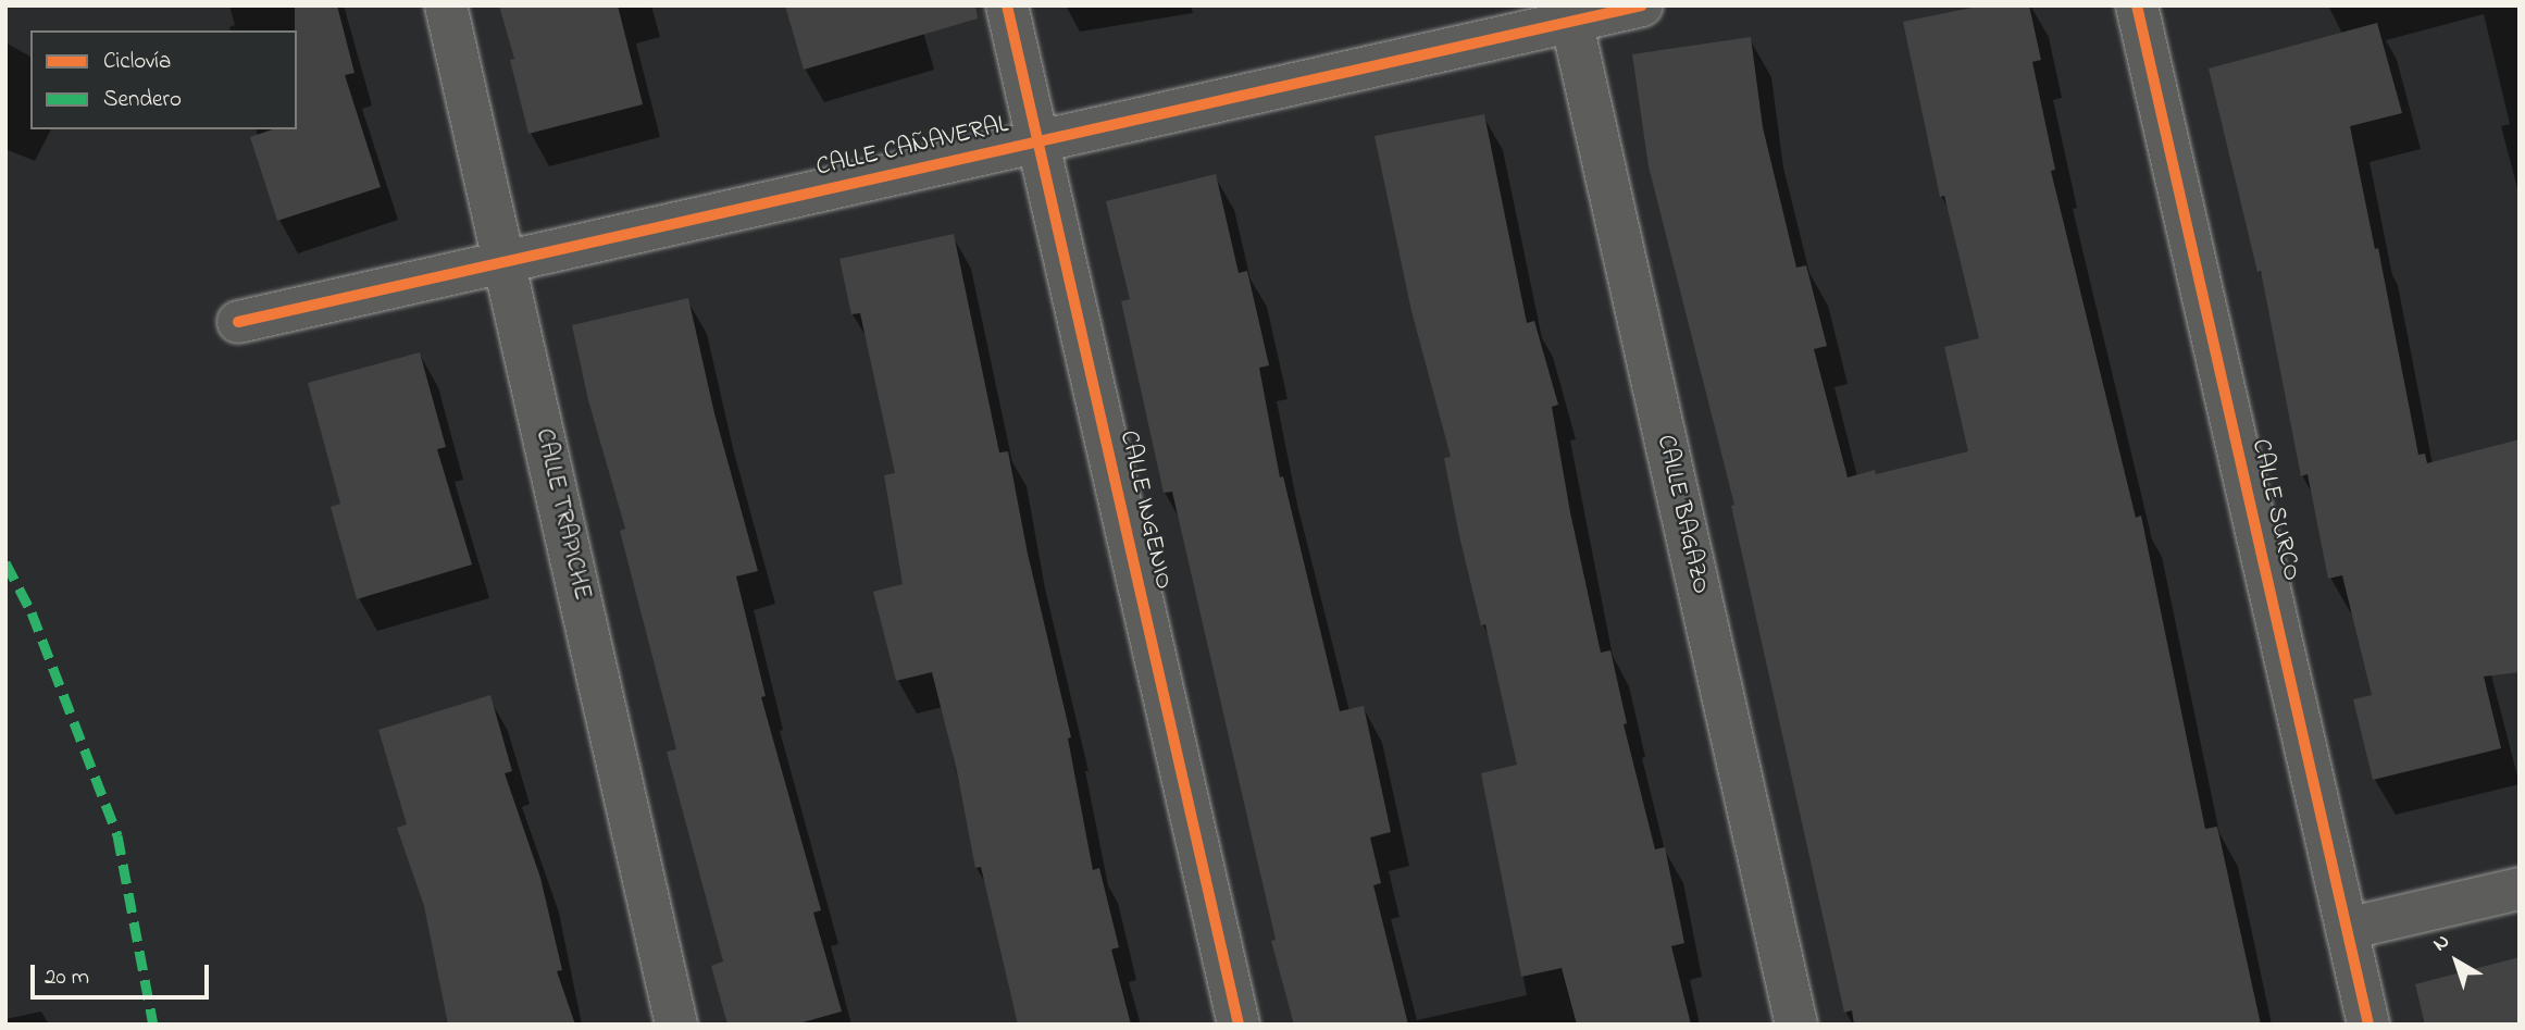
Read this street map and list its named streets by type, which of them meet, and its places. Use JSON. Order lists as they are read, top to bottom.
{
  "streets": {
    "street": [
      "CALLE CAÑAVERAL",
      "CALLE INGENIO",
      "CALLE SURCO",
      "CALLE TRAPICHE",
      "CALLE BAGAZO"
    ]
  },
  "crossings": [
    ["CALLE CAÑAVERAL", "CALLE INGENIO"],
    ["CALLE CAÑAVERAL", "CALLE TRAPICHE"],
    ["CALLE CAÑAVERAL", "CALLE BAGAZO"]
  ],
  "legend": ["Ciclovía", "Sendero"],
  "scale_bar": "20 m",
  "north": "top left"
}
